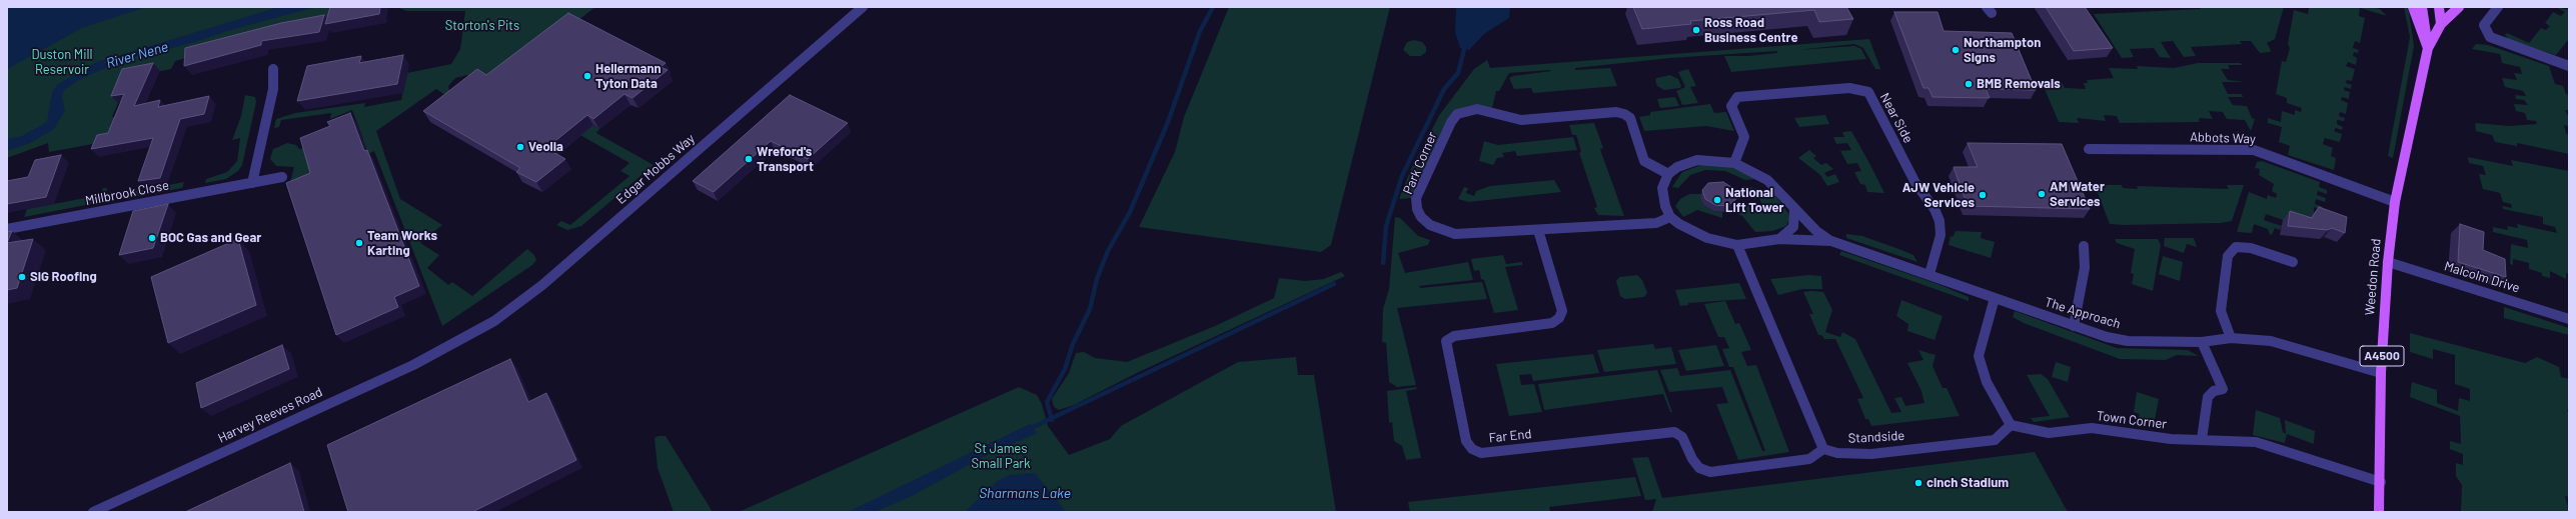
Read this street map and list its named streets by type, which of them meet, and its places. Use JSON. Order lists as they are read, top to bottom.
{
  "streets": {
    "main road": ["Weedon Road", "A4500"],
    "street": [
      "Near Side",
      "Abbots Way",
      "Park Corner",
      "Edgar Mobbs Way",
      "Millbrook Close",
      "Malcolm Drive",
      "The Approach",
      "Harvey Reeves Road",
      "Town Corner",
      "Far End",
      "Standside"
    ]
  },
  "crossings": [
    ["Near Side", "Park Corner"],
    ["Near Side", "The Approach"],
    ["Abbots Way", "Weedon Road"],
    ["Park Corner", "The Approach"],
    ["Park Corner", "Far End"],
    ["Edgar Mobbs Way", "Harvey Reeves Road"],
    ["Weedon Road", "Malcolm Drive"],
    ["Weedon Road", "The Approach"],
    ["Weedon Road", "Town Corner"],
    ["Town Corner", "Standside"],
    ["Far End", "Standside"]
  ],
  "water": ["River Nene", "Sharmans Lake"],
  "parks": ["Storton's Pits", "Duston Mill Reservoir", "St James Small Park"],
  "places": [
    "Ross Road Business Centre",
    "Northampton Signs",
    "Hellermann Tyton Data",
    "BMB Removals",
    "Veolia",
    "Wreford's Transport",
    "AM Water Services",
    "AJW Vehicle Services",
    "National Lift Tower",
    "BOC Gas and Gear",
    "Team Works Karting",
    "SiG Roofing",
    "cinch Stadium"
  ]
}
